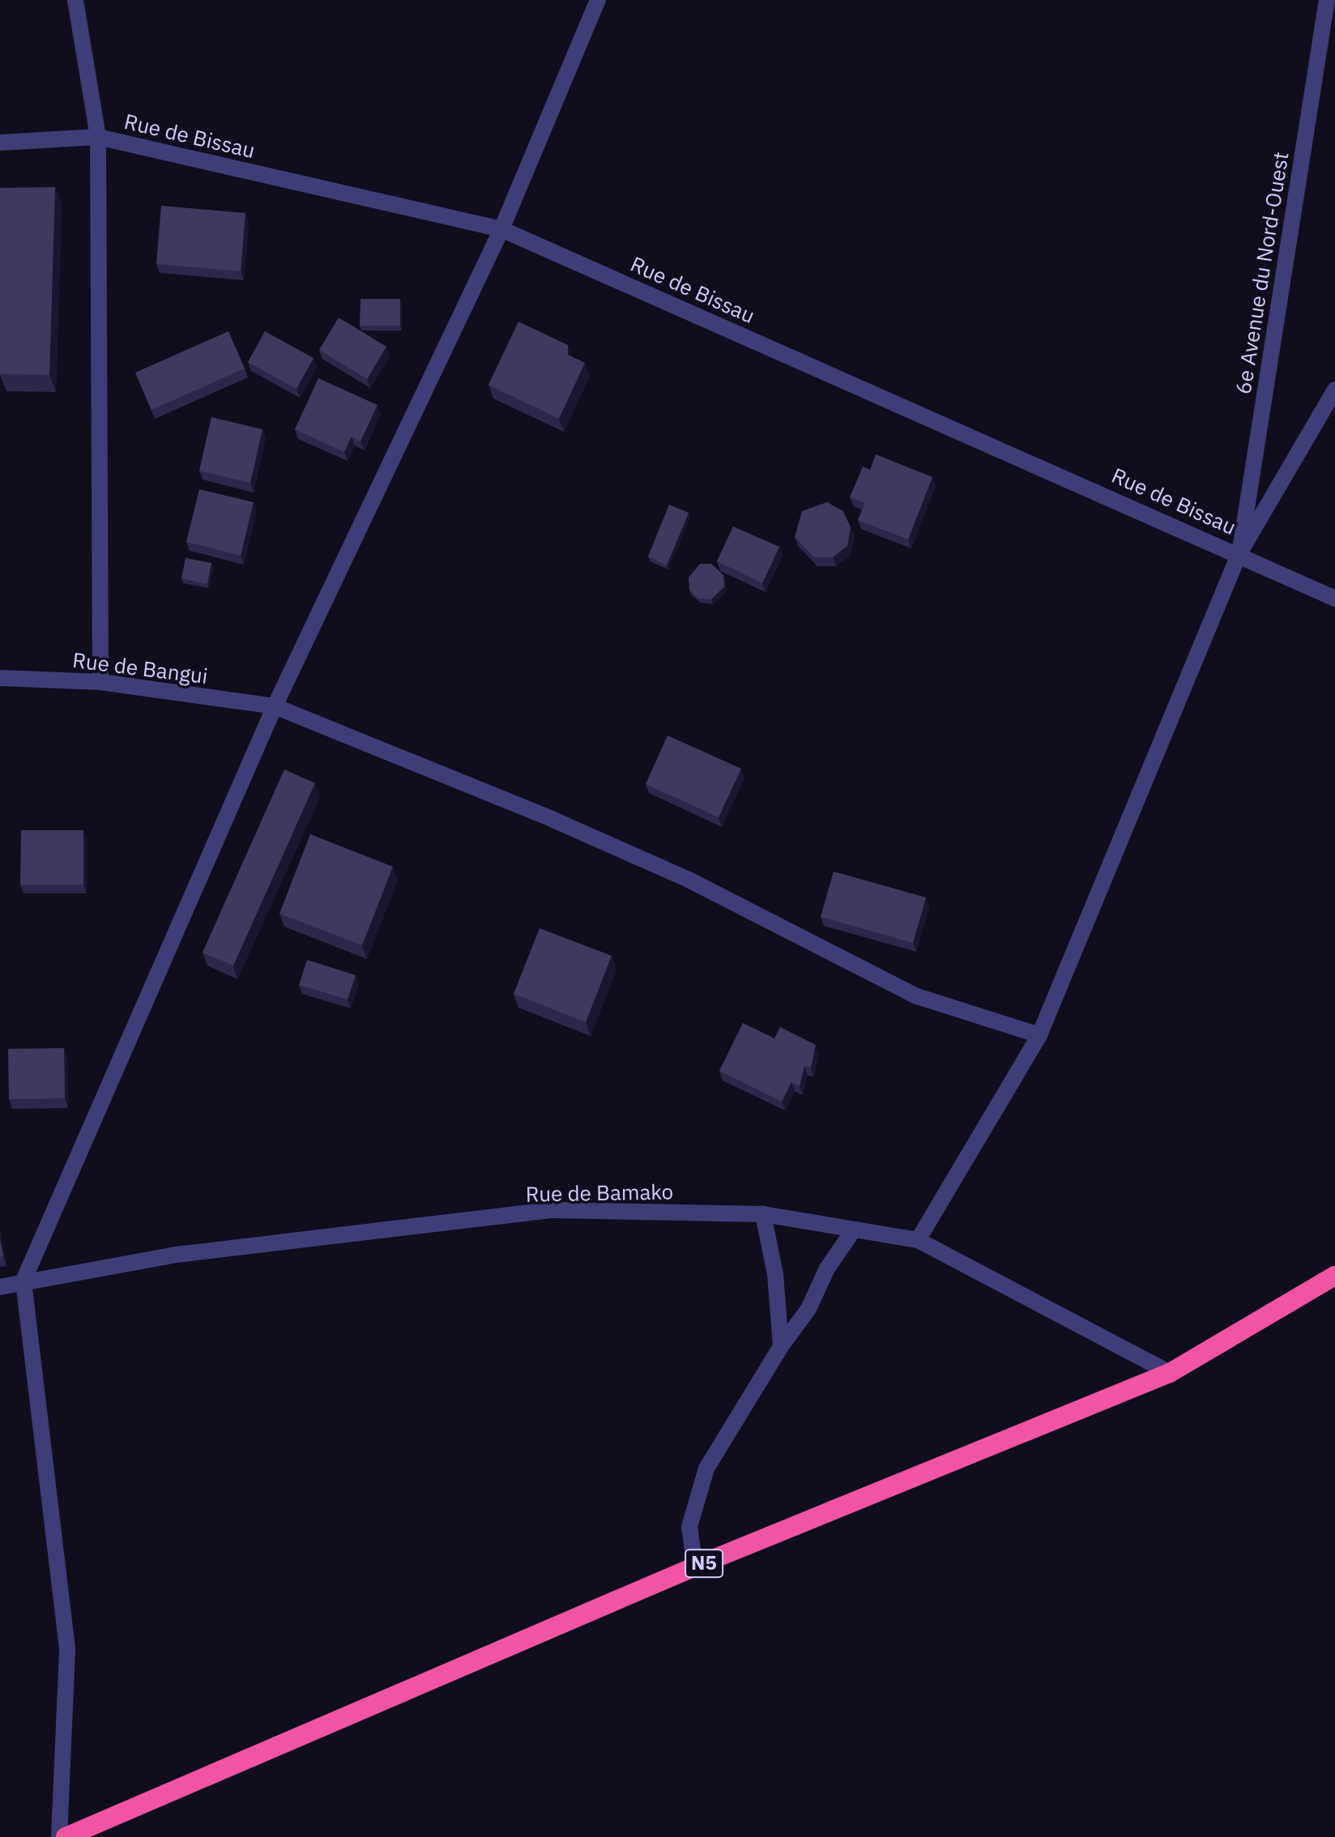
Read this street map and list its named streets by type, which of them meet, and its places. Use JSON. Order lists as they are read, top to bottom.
{
  "streets": {
    "highway": ["N5"],
    "street": [
      "Rue de Bissau",
      "6e Avenue du Nord-Ouest",
      "Rue de Bangui",
      "Rue de Bamako"
    ]
  },
  "crossings": [
    ["Rue de Bissau", "6e Avenue du Nord-Ouest"],
    ["Rue de Bamako", "N5"]
  ]
}
